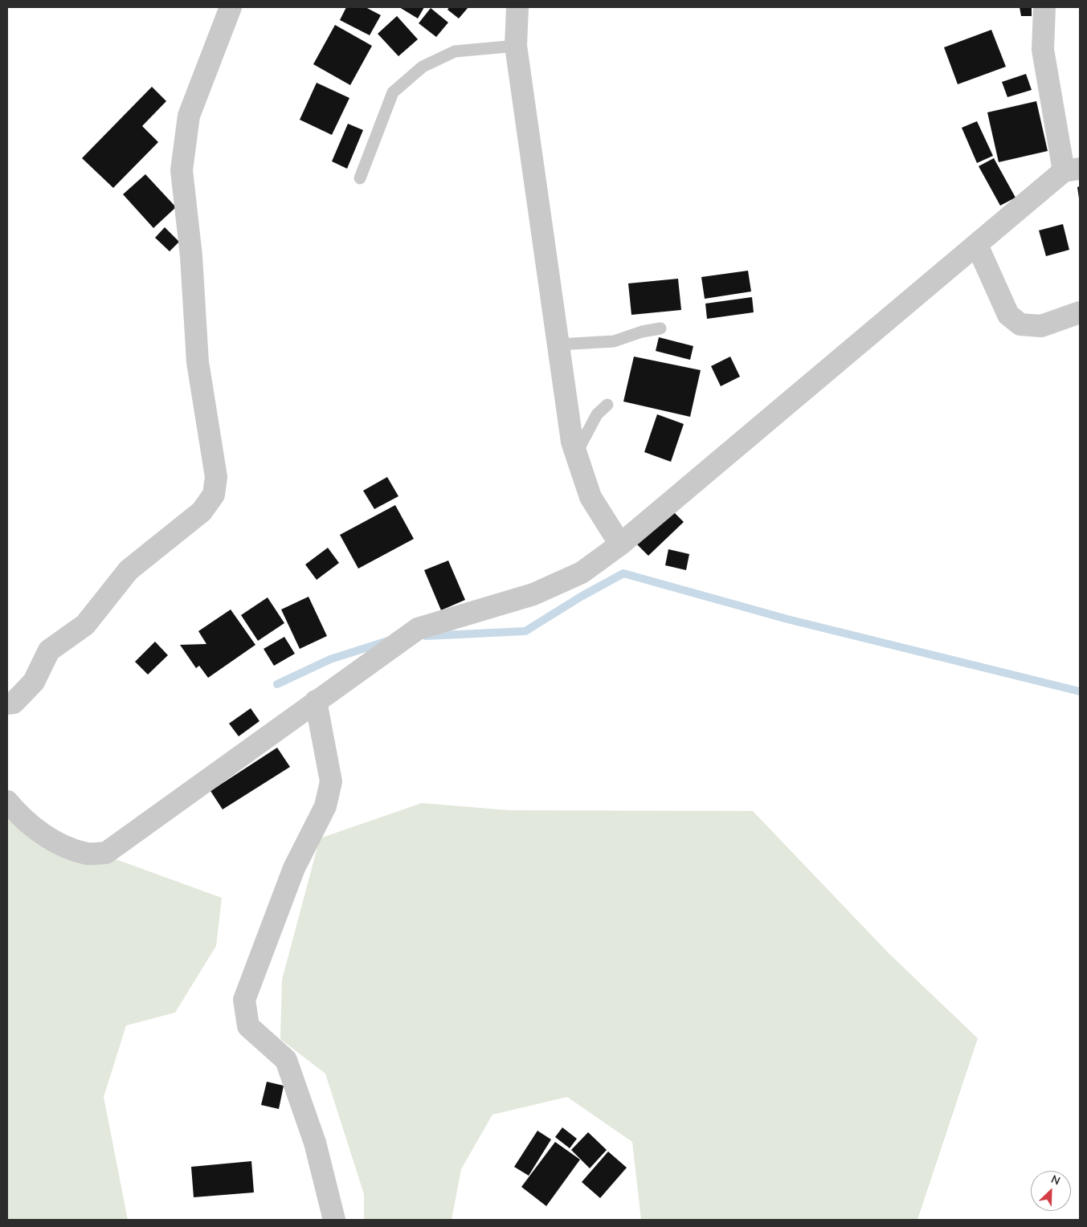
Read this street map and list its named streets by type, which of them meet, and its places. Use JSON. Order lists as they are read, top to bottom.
{
  "north": "top right"
}
